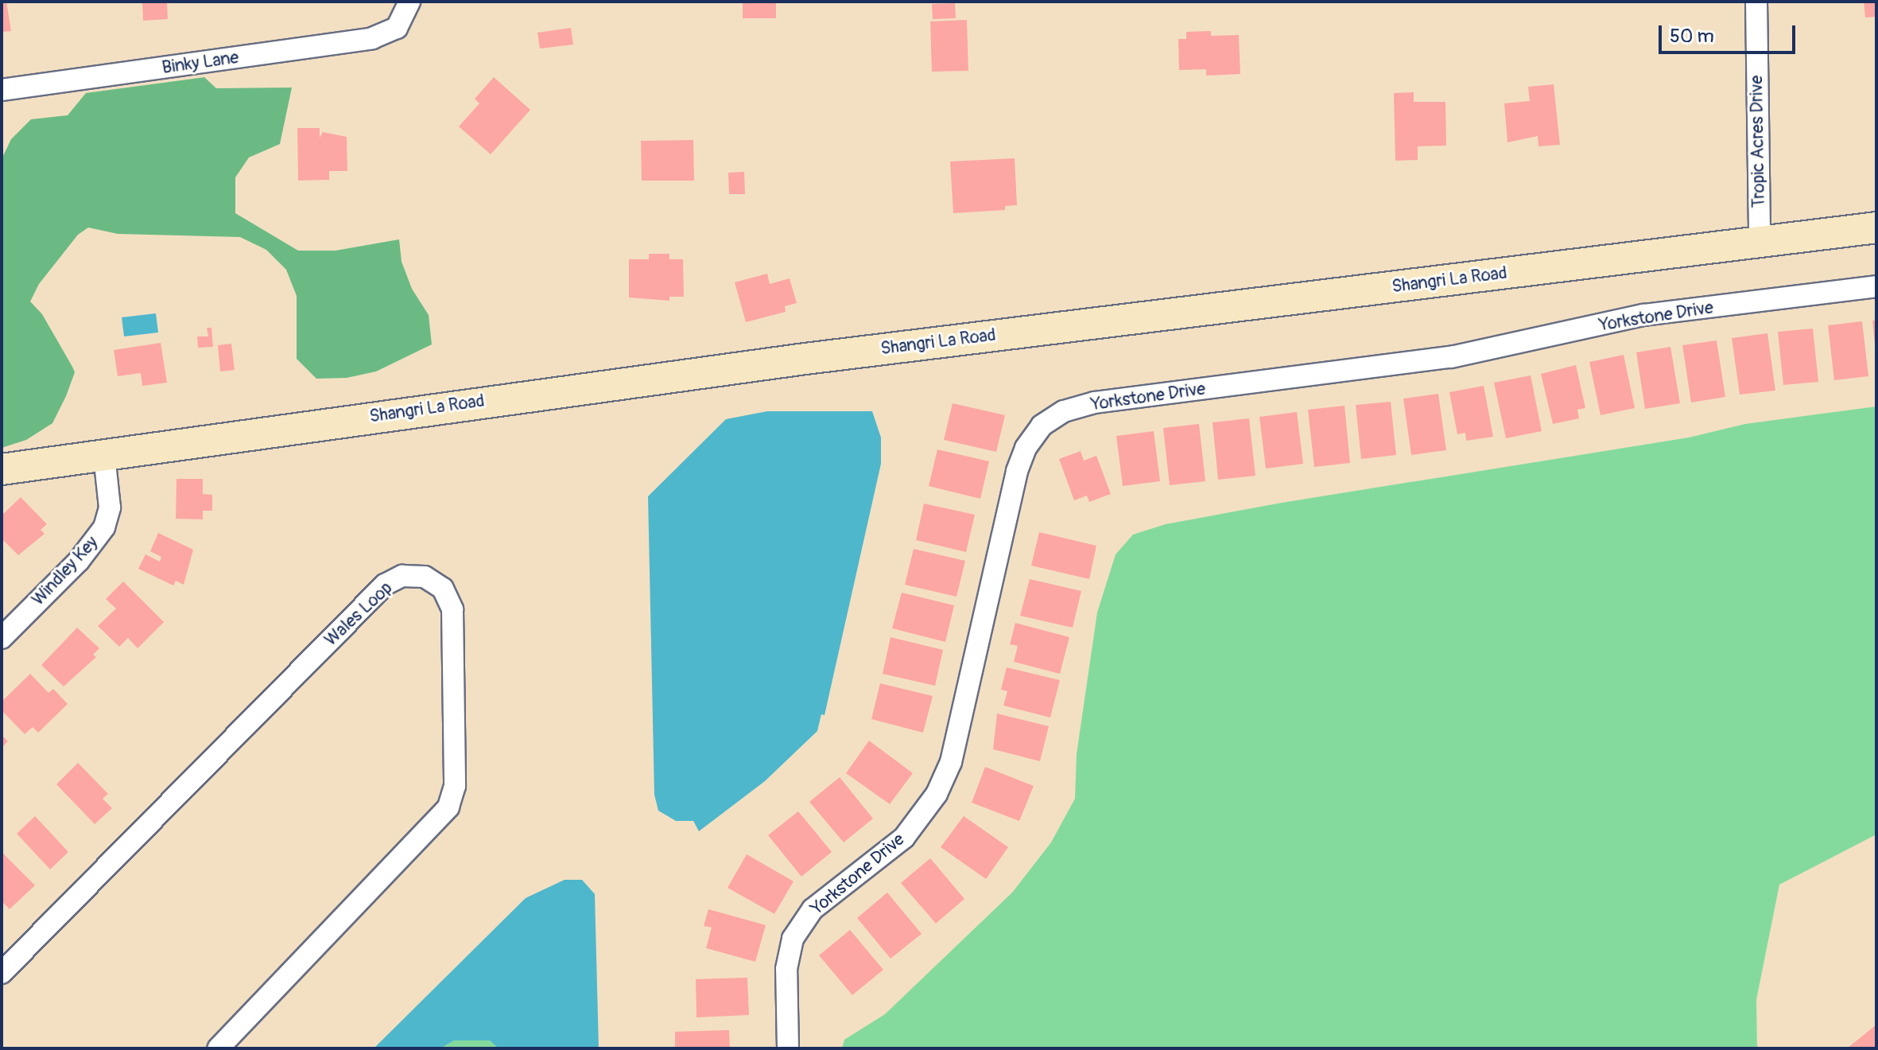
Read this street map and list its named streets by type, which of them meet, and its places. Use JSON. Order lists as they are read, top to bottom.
{
  "streets": {
    "street": [
      "Binky Lane",
      "Tropic Acres Drive",
      "Shangri La Road",
      "Yorkstone Drive",
      "Windley Key",
      "Wales Loop"
    ]
  },
  "crossings": [
    ["Tropic Acres Drive", "Shangri La Road"],
    ["Shangri La Road", "Windley Key"]
  ],
  "scale_bar": "50 m"
}
